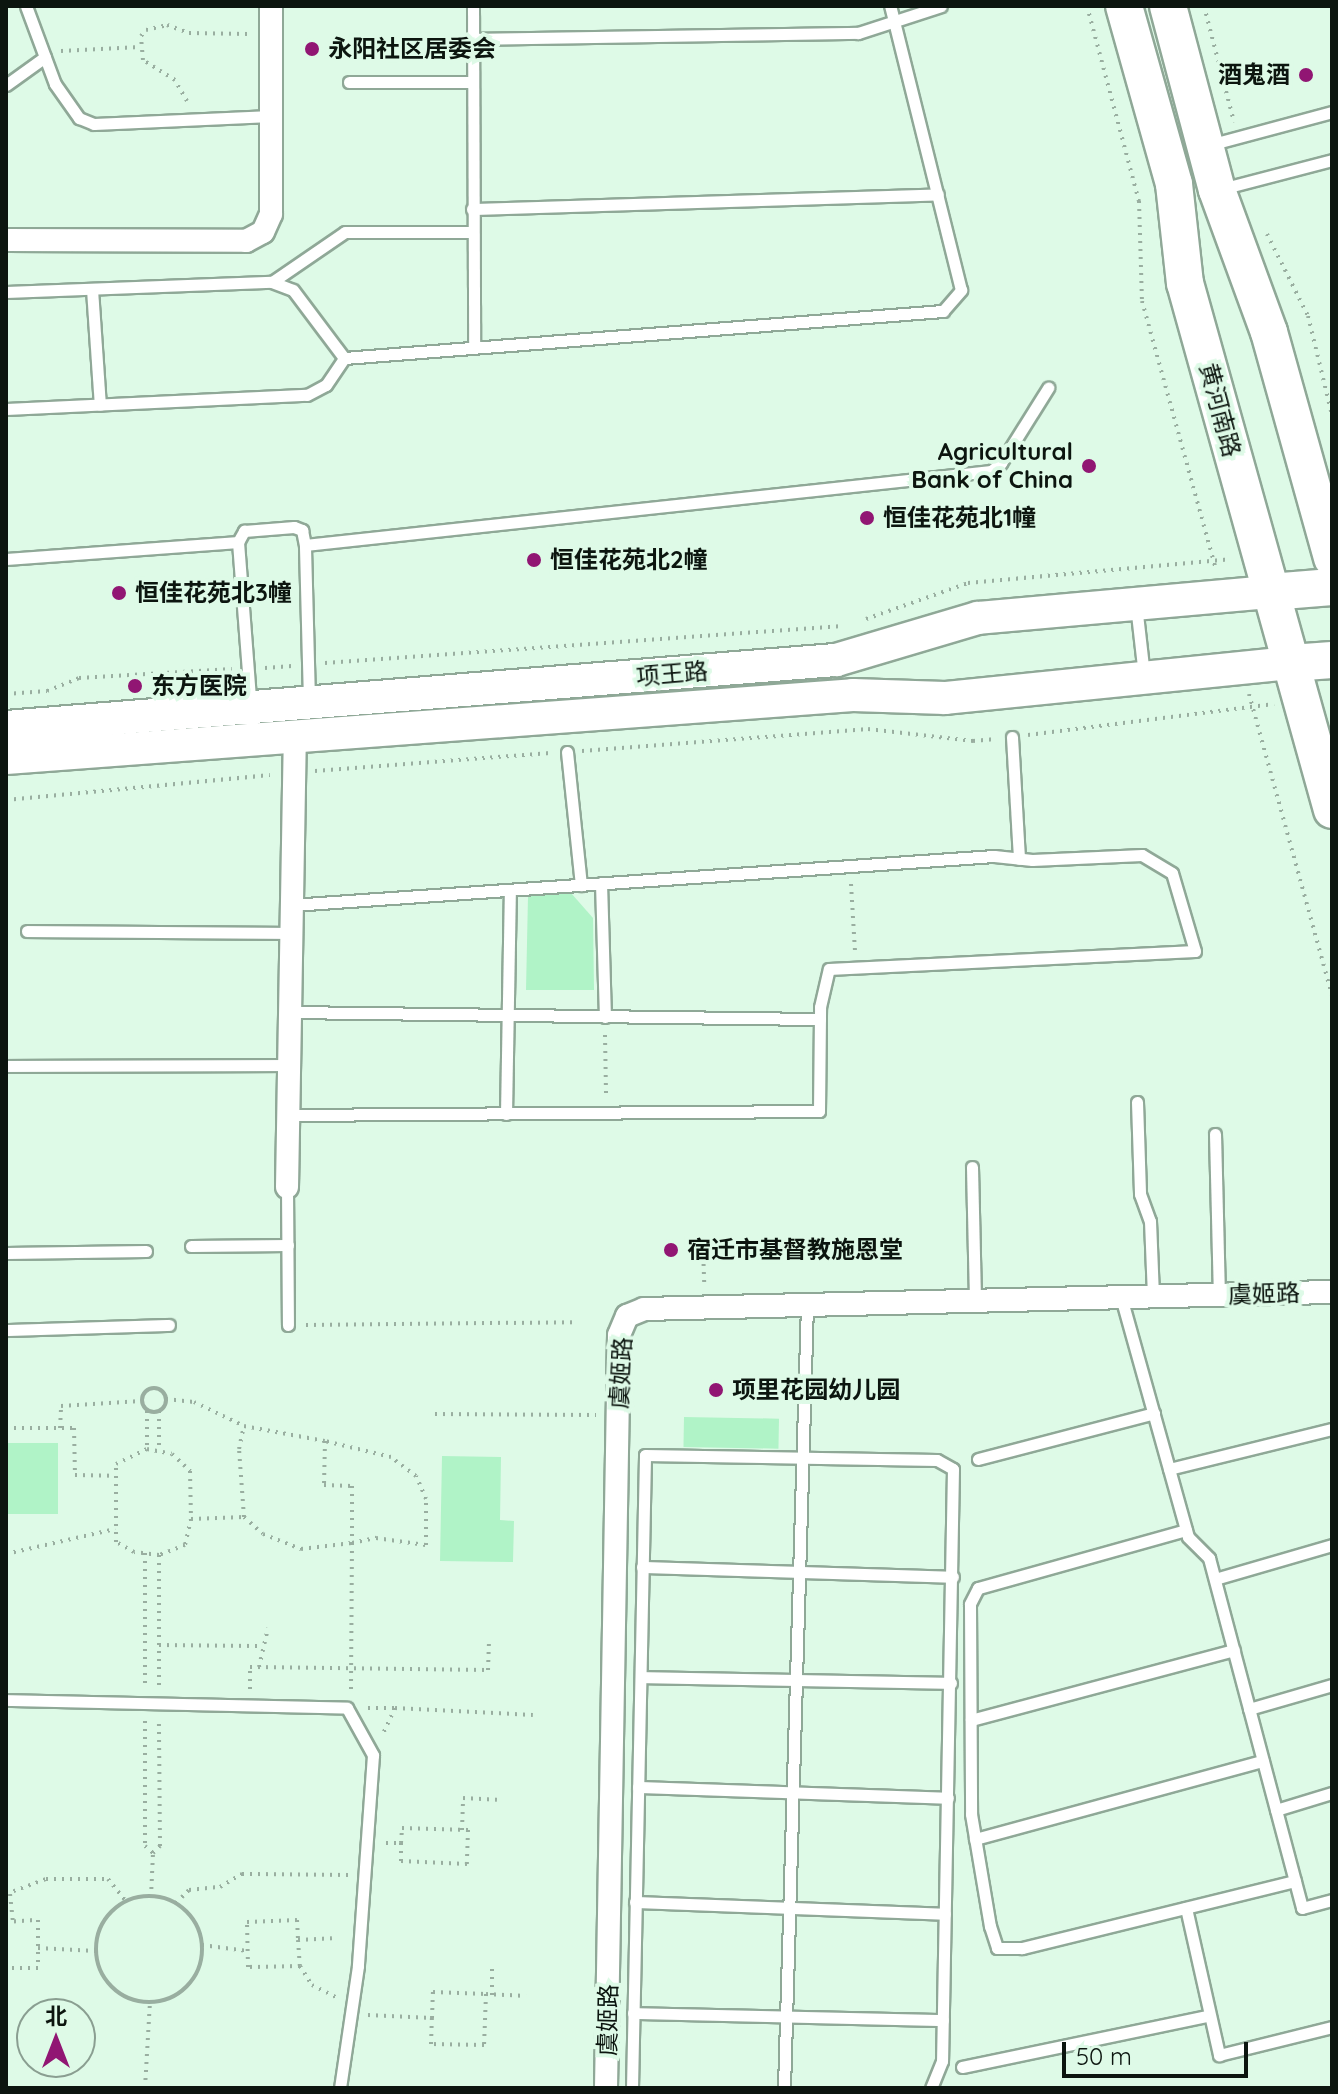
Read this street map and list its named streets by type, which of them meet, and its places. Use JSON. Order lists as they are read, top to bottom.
{
  "streets": {
    "main road": ["黄河南路", "项王路"],
    "street": ["虞姬路"]
  },
  "crossings": [
    ["黄河南路", "项王路"]
  ],
  "places": [
    "永阳社区居委会",
    "酒鬼酒",
    "Agricultural Bank of China",
    "恒佳花苑北1幢",
    "恒佳花苑北2幢",
    "恒佳花苑北3幢",
    "东方医院",
    "宿迁市基督教施恩堂",
    "项里花园幼儿园"
  ],
  "scale_bar": "50 m",
  "north": "top"
}
